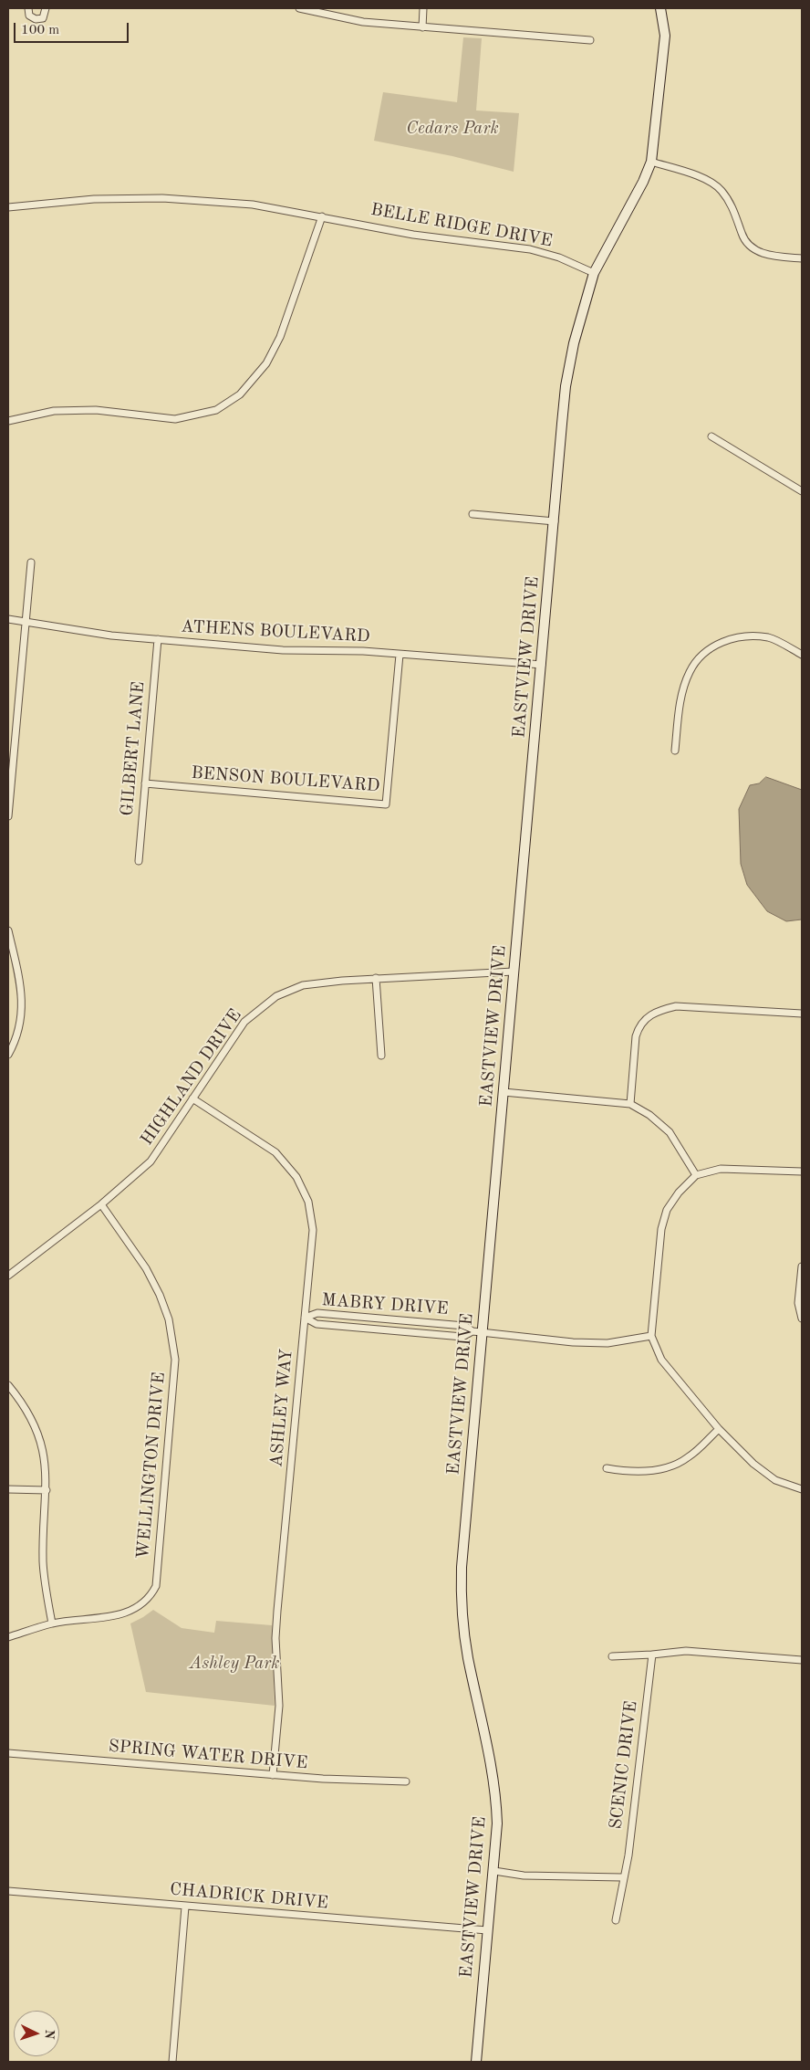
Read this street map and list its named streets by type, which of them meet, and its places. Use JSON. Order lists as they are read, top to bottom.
{
  "streets": {
    "street": [
      "BELLE RIDGE DRIVE",
      "ATHENS BOULEVARD",
      "EASTVIEW DRIVE",
      "GILBERT LANE",
      "BENSON BOULEVARD",
      "HIGHLAND DRIVE",
      "MABRY DRIVE",
      "ASHLEY WAY",
      "WELLINGTON DRIVE",
      "SPRING WATER DRIVE",
      "SCENIC DRIVE",
      "CHADRICK DRIVE"
    ]
  },
  "crossings": [
    ["BELLE RIDGE DRIVE", "EASTVIEW DRIVE"],
    ["ATHENS BOULEVARD", "EASTVIEW DRIVE"],
    ["ATHENS BOULEVARD", "GILBERT LANE"],
    ["ATHENS BOULEVARD", "BENSON BOULEVARD"],
    ["EASTVIEW DRIVE", "HIGHLAND DRIVE"],
    ["EASTVIEW DRIVE", "MABRY DRIVE"],
    ["EASTVIEW DRIVE", "CHADRICK DRIVE"],
    ["GILBERT LANE", "BENSON BOULEVARD"],
    ["HIGHLAND DRIVE", "ASHLEY WAY"],
    ["HIGHLAND DRIVE", "WELLINGTON DRIVE"],
    ["MABRY DRIVE", "ASHLEY WAY"],
    ["ASHLEY WAY", "SPRING WATER DRIVE"]
  ],
  "parks": ["Cedars Park", "Ashley Park"],
  "scale_bar": "100 m",
  "north": "right"
}
